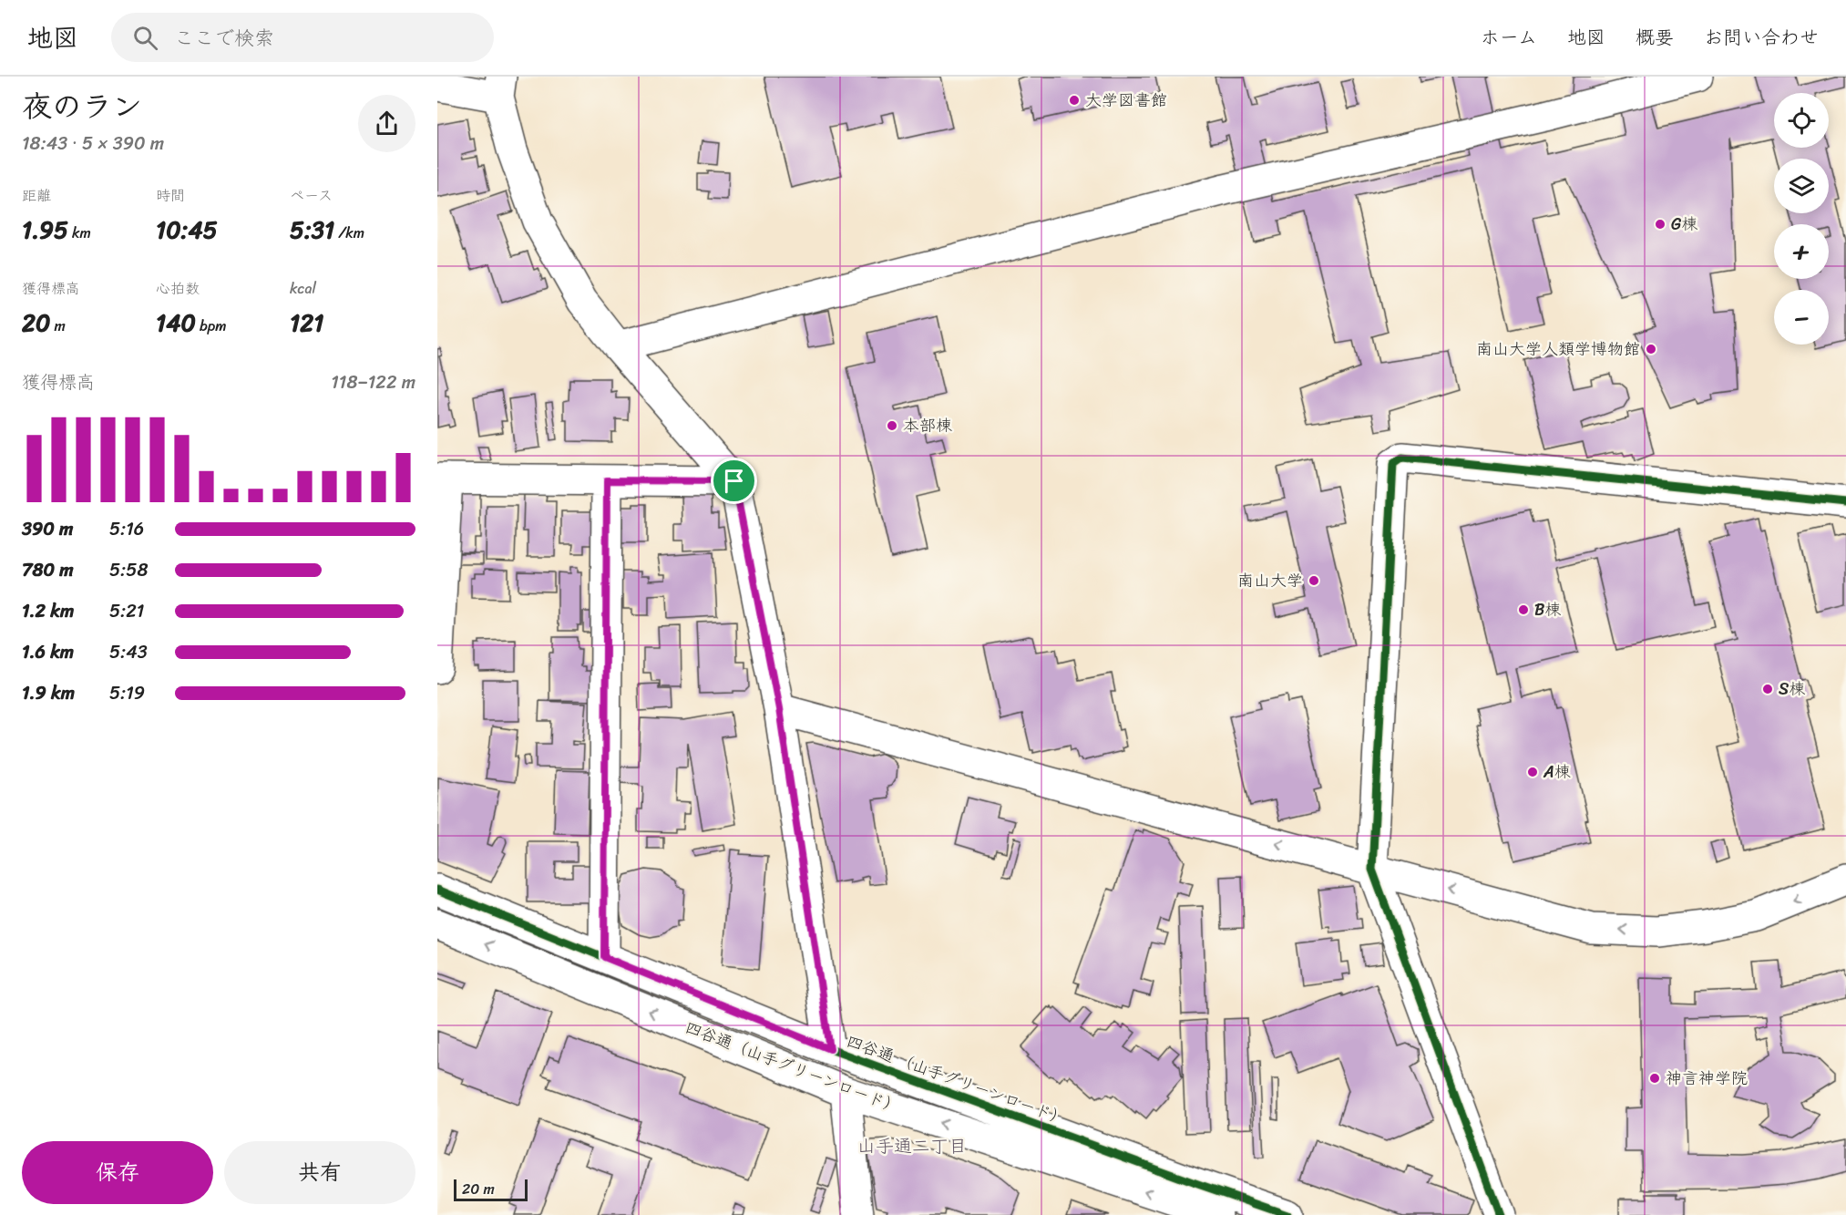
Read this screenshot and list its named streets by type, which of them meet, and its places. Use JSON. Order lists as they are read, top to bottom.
{
  "streets": {
    "street": ["四谷通（山手グリーンロード）", "四谷通 （山手グリーンロード）"]
  },
  "one_way": ["四谷通（山手グリーンロード）"],
  "districts": ["山手通二丁目"],
  "places": [
    "大学図書館",
    "G棟",
    "南山大学人類学博物館",
    "本部棟",
    "南山大学",
    "B棟",
    "S棟",
    "A棟",
    "神言神学院"
  ],
  "scale_bar": "20 m",
  "page": {
    "header": "地図",
    "search": "ここで検索",
    "nav": [
      "ホーム",
      "地図",
      "概要",
      "お問い合わせ"
    ],
    "heading": ["夜のラン", "18:43 · 5 × 390 m"],
    "map_buttons": ["+", "−"],
    "stats": [
      ["距離", "1.95 km"],
      ["時間", "10:45"],
      ["ペース", "5:31 /km"],
      ["獲得標高", "20 m"],
      ["心拍数", "140 bpm"],
      ["kcal", "121"]
    ],
    "chart": ["獲得標高", "118–122 m"],
    "list": [
      {
        "name": "390 m",
        "note": "5:16"
      },
      {
        "name": "780 m",
        "note": "5:58"
      },
      {
        "name": "1.2 km",
        "note": "5:21"
      },
      {
        "name": "1.6 km",
        "note": "5:43"
      },
      {
        "name": "1.9 km",
        "note": "5:19"
      }
    ],
    "buttons": ["保存", "共有"],
    "scale": "20 m"
  }
}
